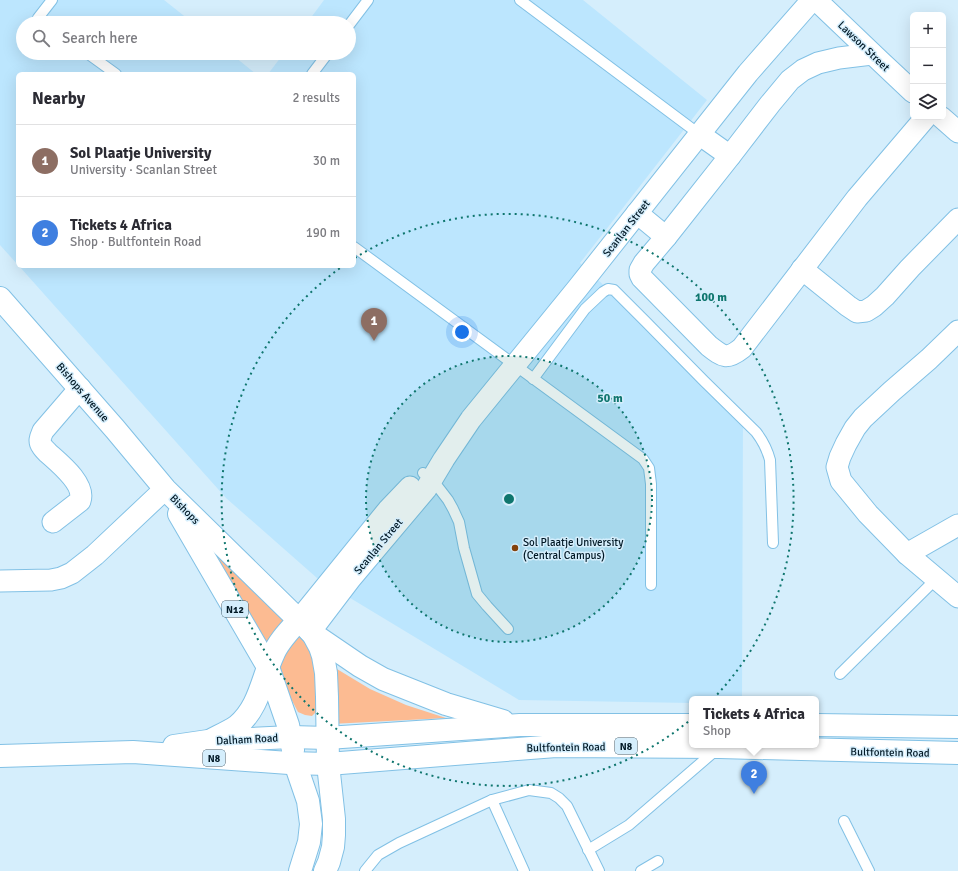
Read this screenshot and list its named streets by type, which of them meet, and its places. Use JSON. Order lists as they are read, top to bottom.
{
  "streets": {
    "main road": [
      "Bishops Avenue",
      "Bishops",
      "N12",
      "Dalham Road",
      "N8",
      "Bultfontein Road"
    ],
    "street": ["Lawson Street", "Scanlan Street"]
  },
  "crossings": [
    ["Scanlan Street", "Bishops"],
    ["Bishops Avenue", "Bishops"],
    ["Bishops", "Dalham Road"],
    ["Bishops", "Bultfontein Road"],
    ["Dalham Road", "Bultfontein Road"]
  ],
  "places": ["Sol Plaatje University (Central Campus)"],
  "page": {
    "map_buttons": ["+", "−"],
    "search": "Search here",
    "heading": ["Nearby", "2 results"],
    "list": [
      {
        "mark": "1",
        "name": "Sol Plaatje University",
        "note": "University · Scanlan Street",
        "value": "30 m"
      },
      {
        "mark": "2",
        "name": "Tickets 4 Africa",
        "note": "Shop · Bultfontein Road",
        "value": "190 m"
      }
    ],
    "pins": ["1", "2"],
    "popup": ["Tickets 4 Africa", "Shop"]
  },
  "rings": ["100 m", "50 m"]
}
